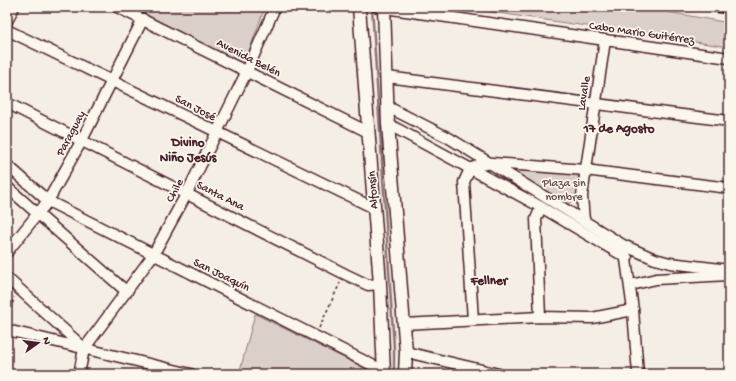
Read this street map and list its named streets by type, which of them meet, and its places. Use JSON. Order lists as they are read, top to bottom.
{
  "streets": {
    "street": [
      "Cabo Mario Guitérrez",
      "Avenida Belén",
      "Lavalle",
      "San José",
      "Paraguay",
      "Chile",
      "Alfonsín",
      "Santa Ana",
      "San Joaquín"
    ]
  },
  "crossings": [
    ["Cabo Mario Guitérrez", "Lavalle"],
    ["Cabo Mario Guitérrez", "Alfonsín"],
    ["Avenida Belén", "Paraguay"],
    ["Avenida Belén", "Chile"],
    ["Avenida Belén", "Alfonsín"],
    ["San José", "Paraguay"],
    ["San José", "Chile"],
    ["San José", "Alfonsín"],
    ["Paraguay", "Santa Ana"],
    ["Paraguay", "San Joaquín"],
    ["Chile", "Santa Ana"],
    ["Chile", "San Joaquín"],
    ["Alfonsín", "Santa Ana"],
    ["Alfonsín", "San Joaquín"]
  ],
  "districts": ["17 de Agosto", "Divino Niño Jesús", "Fellner"],
  "parks": ["Plaza sin nombre"],
  "north": "right"
}
